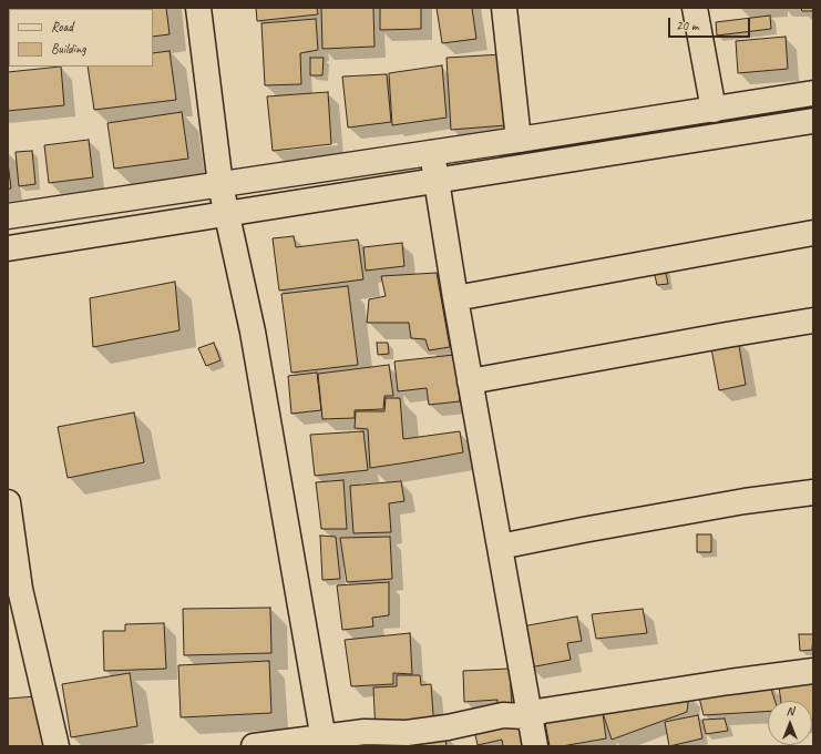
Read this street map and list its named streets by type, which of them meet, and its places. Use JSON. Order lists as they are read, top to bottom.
{
  "legend": ["Road", "Building"],
  "scale_bar": "20 m",
  "north": "top"
}
